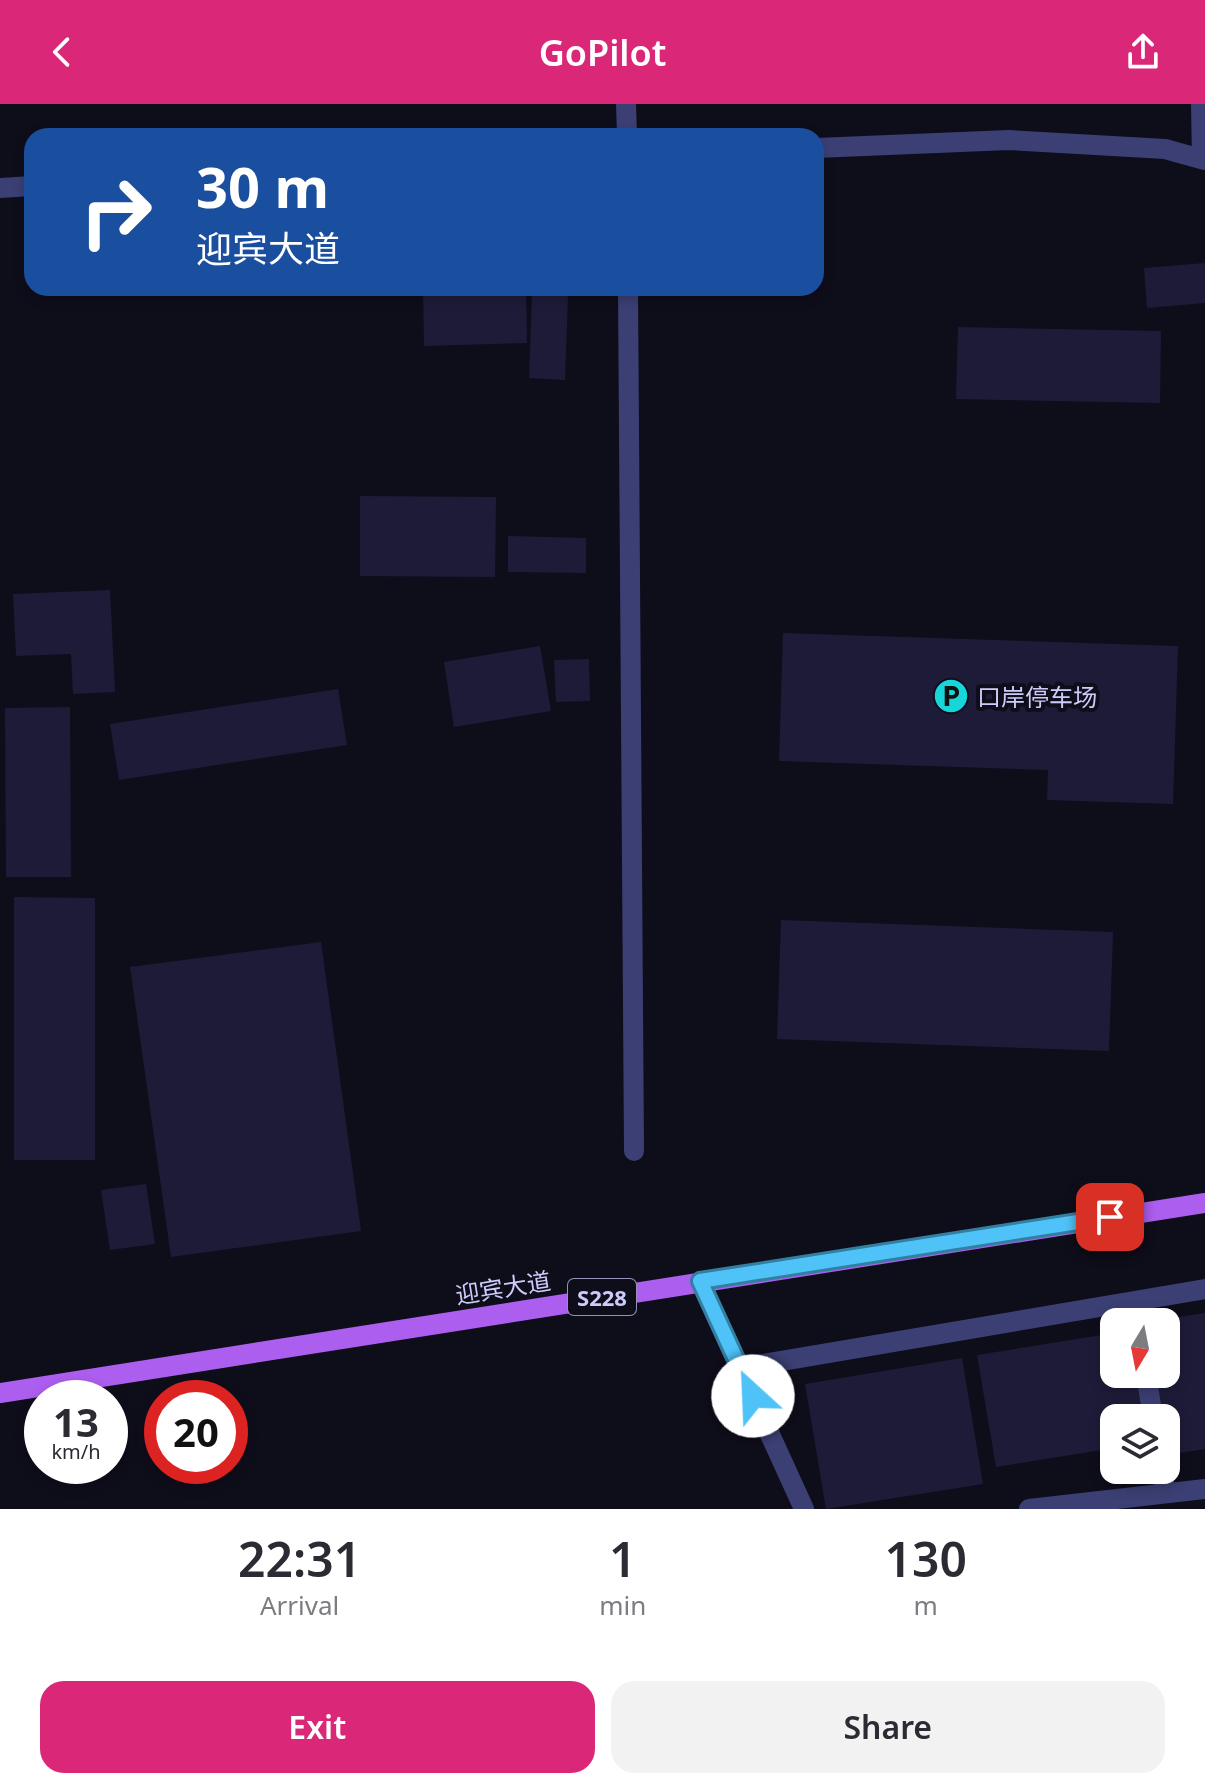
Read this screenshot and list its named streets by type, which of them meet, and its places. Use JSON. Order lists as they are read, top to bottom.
{
  "streets": {
    "main road": ["迎宾大道", "S228"]
  },
  "places": {
    "parking": ["口岸停车场"]
  },
  "north": "bottom",
  "page": {
    "header": "GoPilot",
    "turn": ["30 m", "迎宾大道"],
    "speed": "13 km/h",
    "limit": "20",
    "eta": [
      "22:31",
      "Arrival",
      "1",
      "min",
      "130",
      "m"
    ],
    "buttons": ["Exit", "Share"]
  }
}
